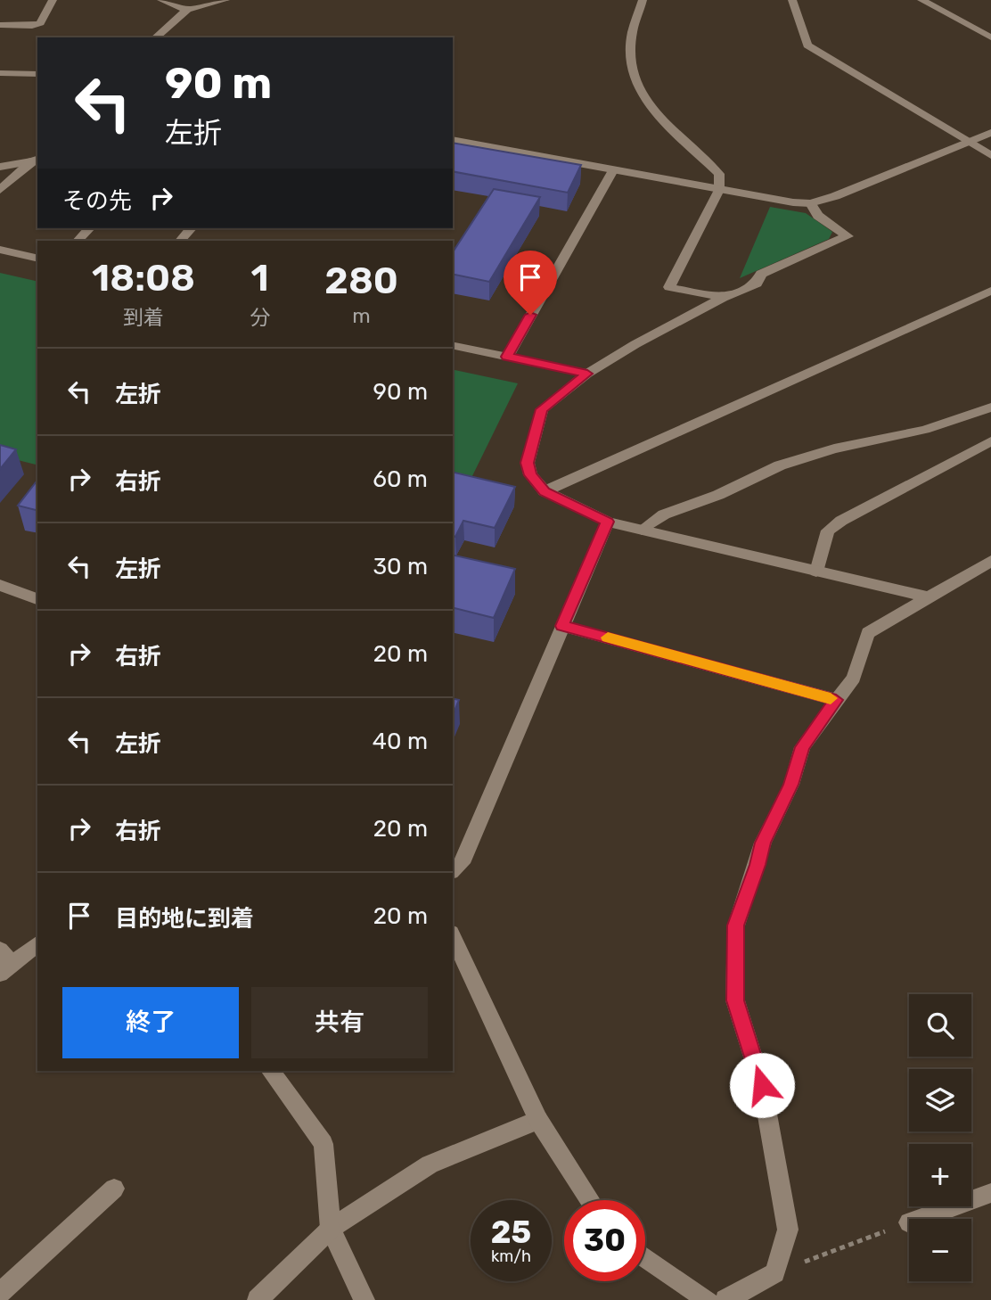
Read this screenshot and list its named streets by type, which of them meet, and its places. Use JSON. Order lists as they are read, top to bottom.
{
  "page": {
    "turn": ["90 m", "左折"],
    "then": "その先",
    "eta": [
      "18:08",
      "到着",
      "1",
      "分",
      "280",
      "m"
    ],
    "list": [
      {
        "name": "左折",
        "value": "90 m"
      },
      {
        "name": "右折",
        "value": "60 m"
      },
      {
        "name": "左折",
        "value": "30 m"
      },
      {
        "name": "右折",
        "value": "20 m"
      },
      {
        "name": "左折",
        "value": "40 m"
      },
      {
        "name": "右折",
        "value": "20 m"
      },
      {
        "name": "目的地に到着",
        "value": "20 m"
      }
    ],
    "buttons": ["終了", "共有"],
    "map_buttons": ["+", "−"],
    "speed": "25 km/h",
    "limit": "30"
  }
}
